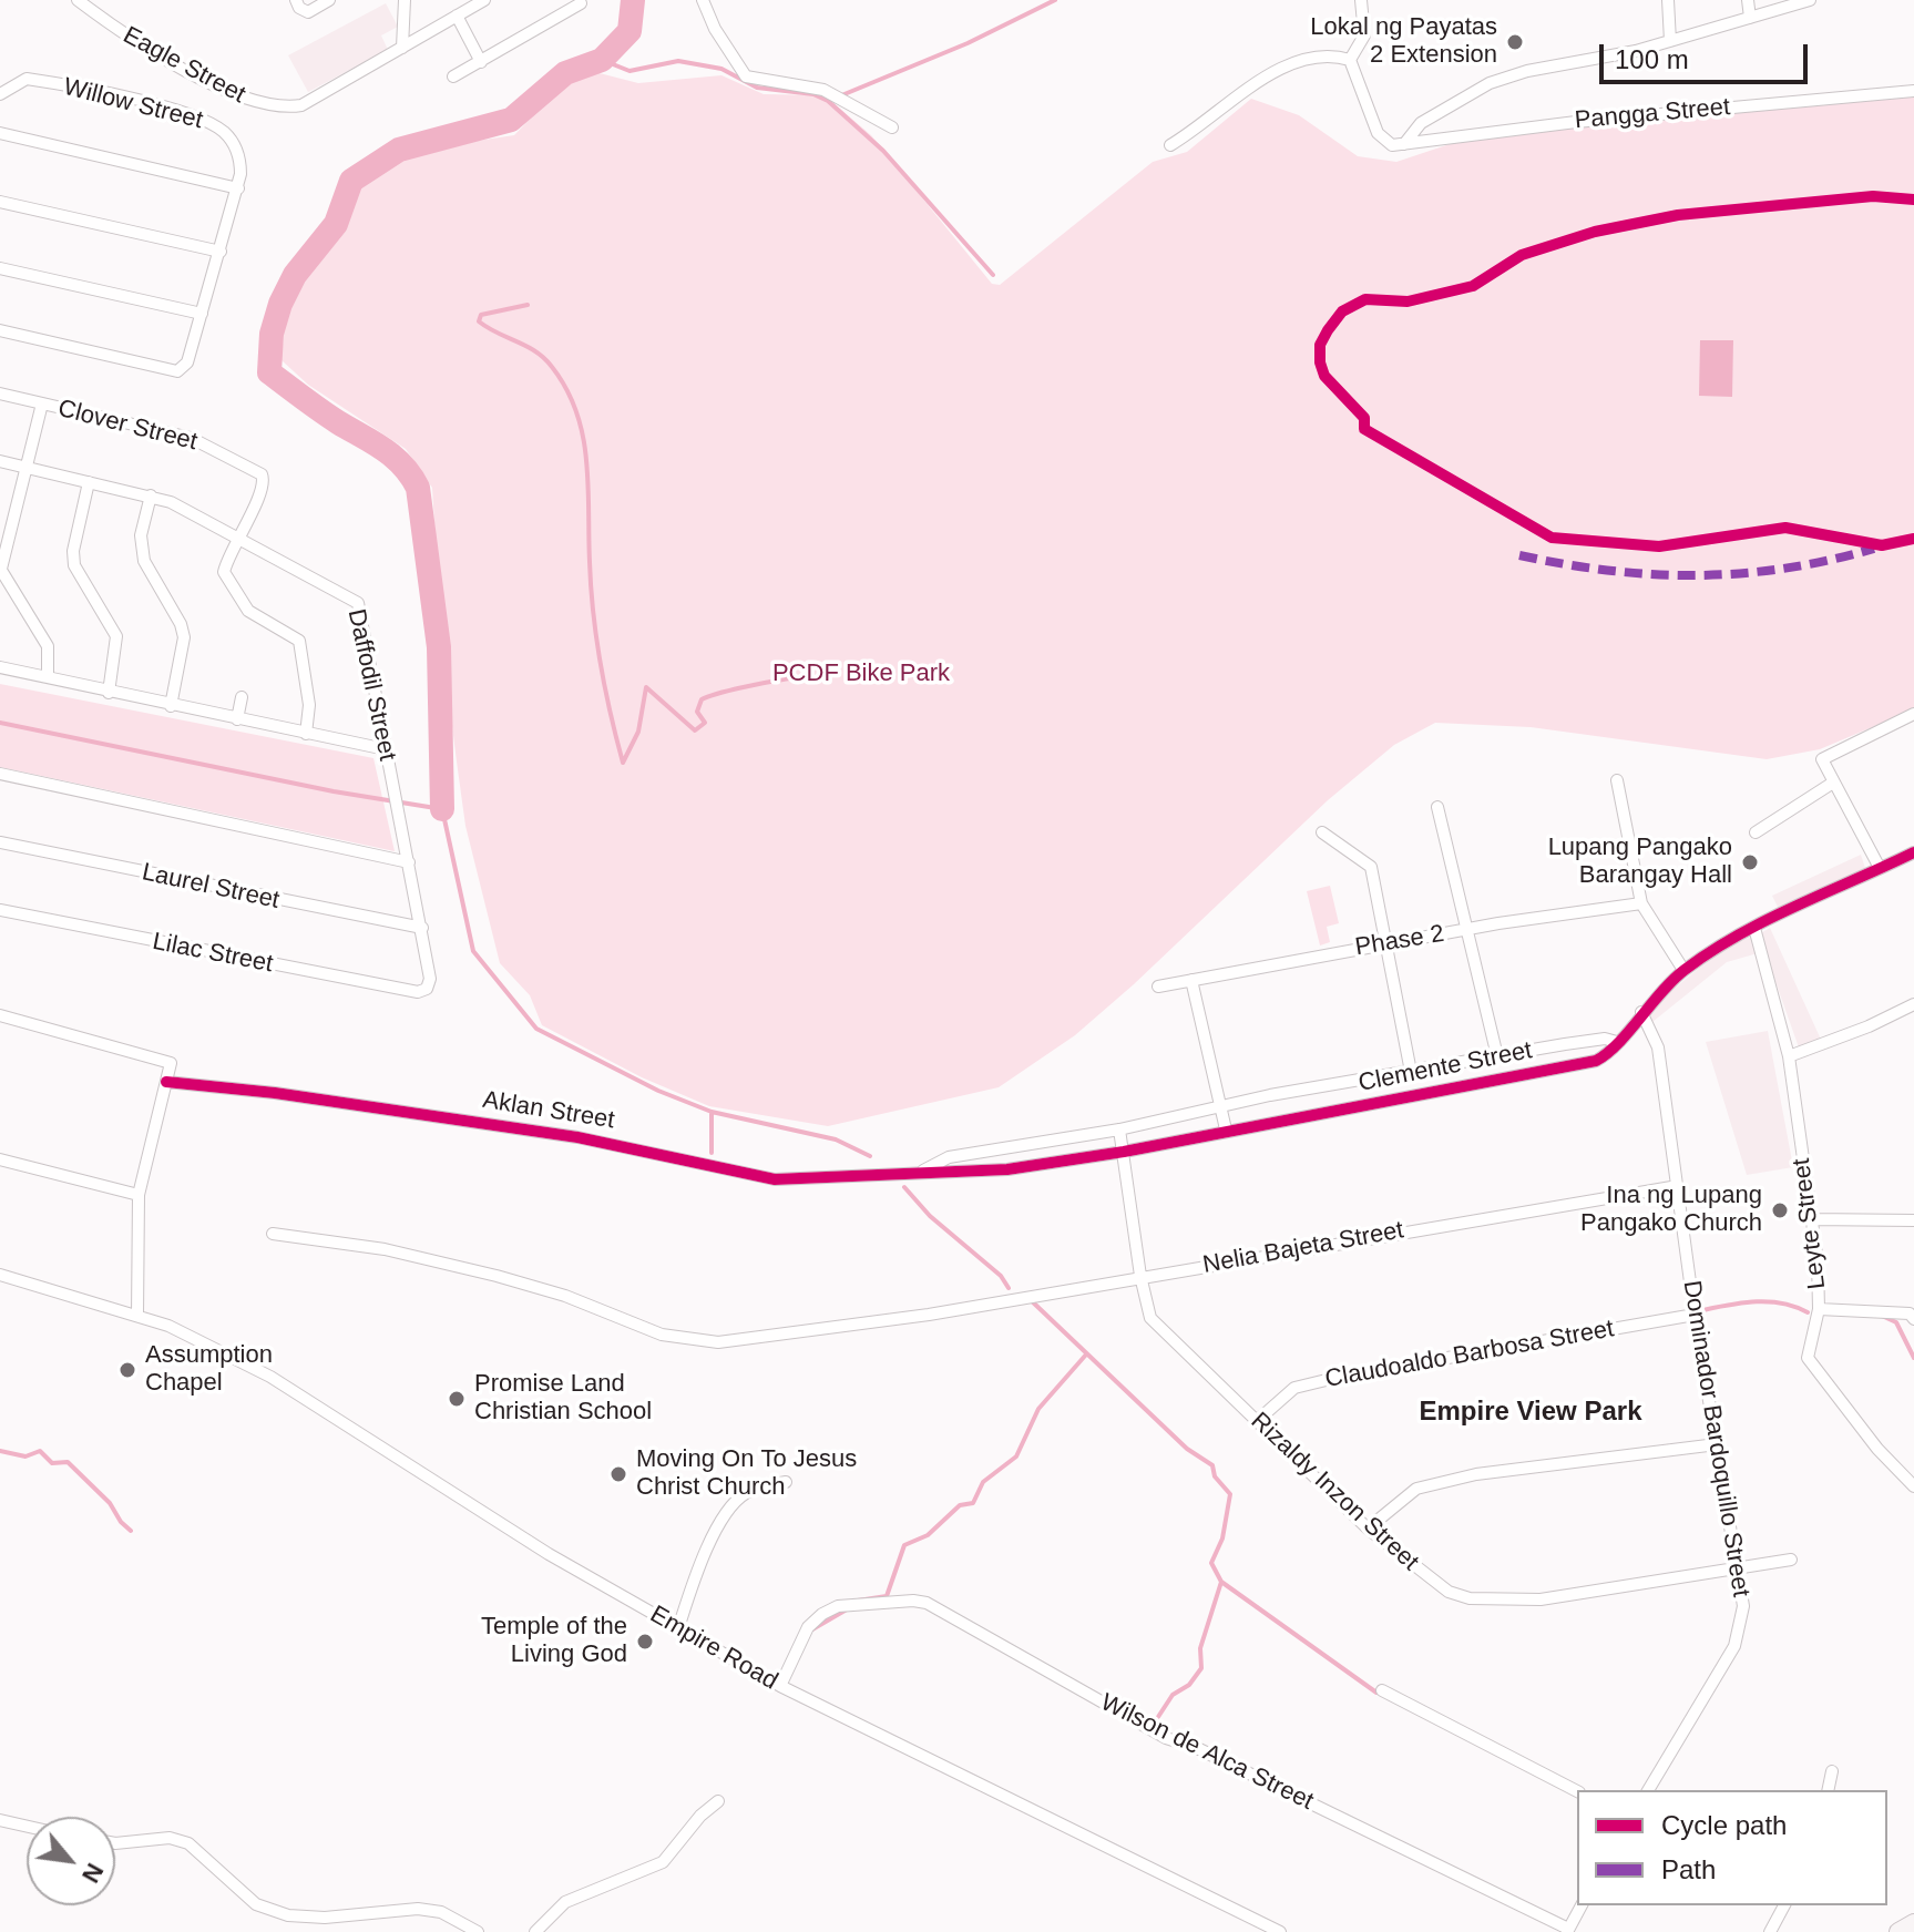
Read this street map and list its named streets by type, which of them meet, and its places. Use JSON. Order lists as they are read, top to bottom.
{
  "streets": {
    "street": [
      "Eagle Street",
      "Willow Street",
      "Pangga Street",
      "Clover Street",
      "Daffodil Street",
      "Laurel Street",
      "Phase 2",
      "Lilac Street",
      "Clemente Street",
      "Aklan Street",
      "Leyte Street",
      "Nelia Bajeta Street",
      "Claudoaldo Barbosa Street",
      "Dominador Bardoquillo Street",
      "Rizaldy Inzon Street",
      "Empire Road",
      "Wilson de Alca Street"
    ]
  },
  "crossings": [
    ["Clover Street", "Daffodil Street"],
    ["Daffodil Street", "Laurel Street"],
    ["Daffodil Street", "Lilac Street"],
    ["Clemente Street", "Aklan Street"],
    ["Clemente Street", "Leyte Street"],
    ["Clemente Street", "Dominador Bardoquillo Street"],
    ["Clemente Street", "Rizaldy Inzon Street"],
    ["Nelia Bajeta Street", "Dominador Bardoquillo Street"],
    ["Nelia Bajeta Street", "Rizaldy Inzon Street"],
    ["Claudoaldo Barbosa Street", "Dominador Bardoquillo Street"],
    ["Claudoaldo Barbosa Street", "Rizaldy Inzon Street"],
    ["Dominador Bardoquillo Street", "Rizaldy Inzon Street"],
    ["Empire Road", "Wilson de Alca Street"]
  ],
  "districts": ["Empire View Park"],
  "parks": ["PCDF Bike Park"],
  "places": [
    "Lokal ng Payatas 2 Extension",
    "Lupang Pangako Barangay Hall",
    "Ina ng Lupang Pangako Church",
    "Assumption Chapel",
    "Promise Land Christian School",
    "Moving On To Jesus Christ Church",
    "Temple of the Living God"
  ],
  "legend": ["Cycle path", "Path"],
  "scale_bar": "100 m",
  "north": "bottom right"
}
